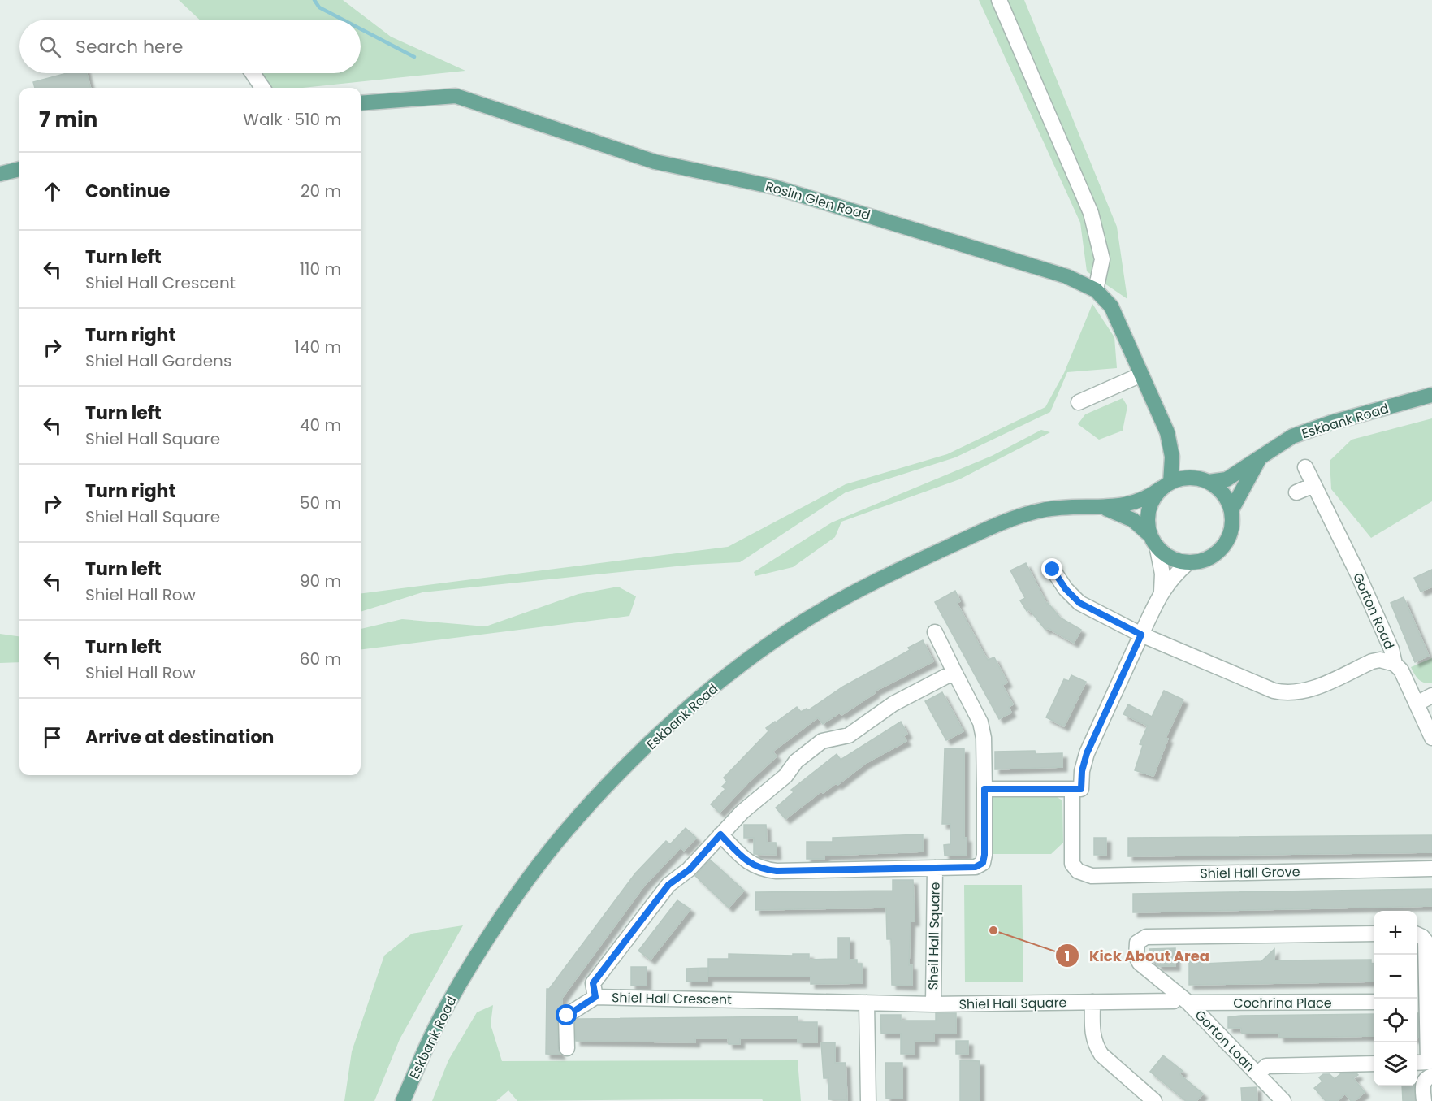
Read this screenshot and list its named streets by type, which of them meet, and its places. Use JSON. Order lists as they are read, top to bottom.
{
  "streets": {
    "main road": ["Roslin Glen Road", "Eskbank Road"],
    "street": [
      "Gorton Road",
      "Shiel Hall Grove",
      "Sheil Hall Square",
      "Shiel Hall Crescent",
      "Cochrina Place",
      "Shiel Hall Square",
      "Gorton Loan"
    ]
  },
  "crossings": [
    ["Roslin Glen Road", "Eskbank Road"],
    ["Sheil Hall Square", "Shiel Hall Crescent"],
    ["Sheil Hall Square", "Shiel Hall Square"],
    ["Shiel Hall Crescent", "Shiel Hall Square"],
    ["Cochrina Place", "Shiel Hall Square"],
    ["Cochrina Place", "Gorton Loan"],
    ["Shiel Hall Square", "Gorton Loan"]
  ],
  "places": ["Kick About Area"],
  "page": {
    "search": "Search here",
    "heading": ["7 min", "Walk · 510 m"],
    "list": [
      ["Continue", "20 m"],
      ["Turn left", "Shiel Hall Crescent", "110 m"],
      ["Turn right", "Shiel Hall Gardens", "140 m"],
      ["Turn left", "Shiel Hall Square", "40 m"],
      ["Turn right", "Shiel Hall Square", "50 m"],
      ["Turn left", "Shiel Hall Row", "90 m"],
      ["Turn left", "Shiel Hall Row", "60 m"],
      "Arrive at destination"
    ],
    "map_buttons": ["+", "−"]
  }
}
